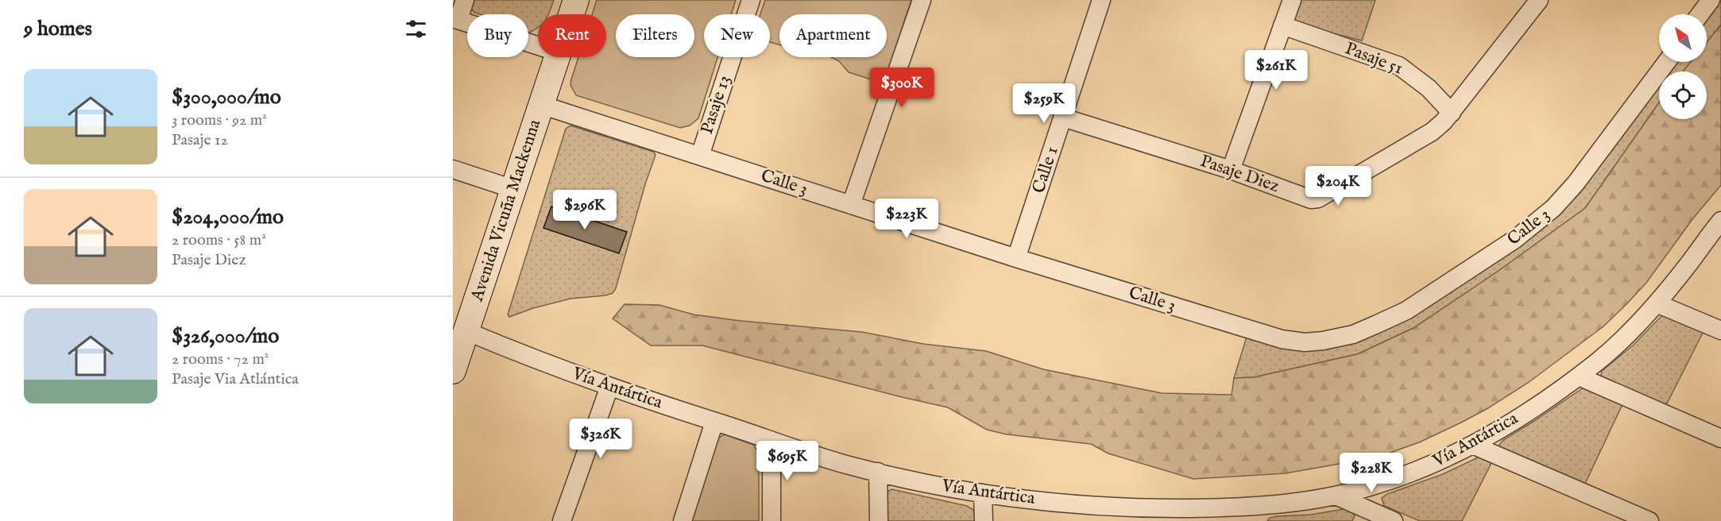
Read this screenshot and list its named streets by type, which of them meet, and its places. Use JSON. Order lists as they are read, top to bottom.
{
  "streets": {
    "street": [
      "Pasaje 51",
      "Pasaje 13",
      "Calle 1",
      "Pasaje Diez",
      "Calle 3",
      "Avenida Vicuña Mackenna",
      "Vía Antártica"
    ]
  },
  "crossings": [
    ["Pasaje 51", "Pasaje Diez"],
    ["Pasaje 13", "Calle 3"],
    ["Calle 1", "Pasaje Diez"],
    ["Calle 1", "Calle 3"],
    ["Calle 3", "Avenida Vicuña Mackenna"],
    ["Avenida Vicuña Mackenna", "Vía Antártica"]
  ],
  "north": "top left",
  "page": {
    "heading": "9 homes",
    "chip": [
      "Buy",
      "Rent",
      "Filters",
      "New",
      "Apartment"
    ],
    "price": [
      "$261K",
      "$300K",
      "$259K",
      "$204K",
      "$296K",
      "$223K",
      "$326K",
      "$695K",
      "$228K"
    ],
    "list": [
      {
        "name": "$300,000/mo",
        "note": "3 rooms · 92 m² · Pasaje 12"
      },
      {
        "name": "$204,000/mo",
        "note": "2 rooms · 58 m² · Pasaje Diez"
      },
      {
        "name": "$326,000/mo",
        "note": "2 rooms · 72 m² · Pasaje Via Atlántica"
      }
    ]
  }
}
